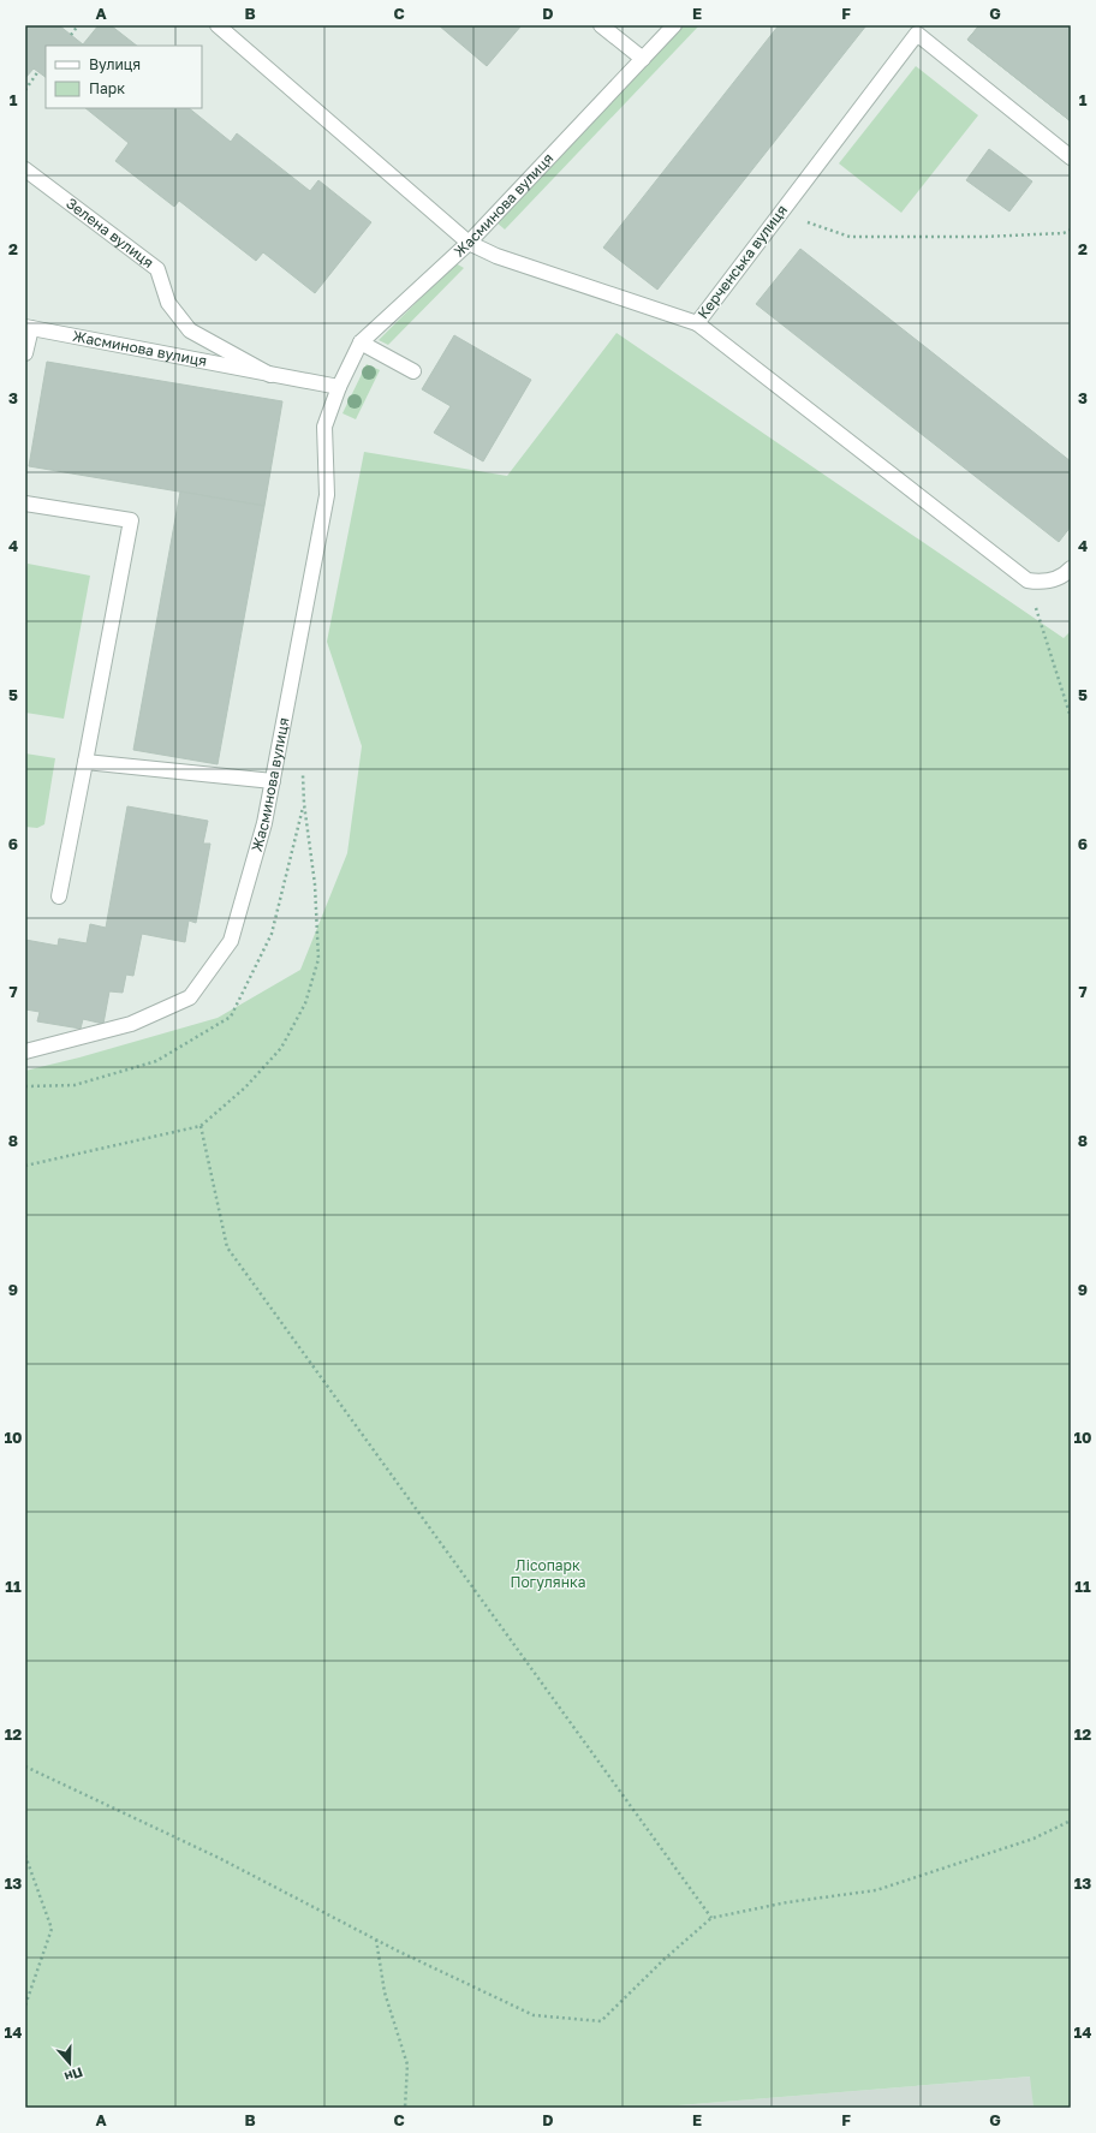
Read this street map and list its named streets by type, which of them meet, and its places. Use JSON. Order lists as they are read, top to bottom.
{
  "streets": {
    "street": ["Жасминова вулиця", "Зелена вулиця", "Керченська вулиця"]
  },
  "crossings": [
    ["Жасминова вулиця", "Зелена вулиця"]
  ],
  "parks": ["Лісопарк Погулянка"],
  "legend": ["Вулиця", "Парк"],
  "north": "bottom",
  "grid": {
    "columns": [
      "A",
      "B",
      "C",
      "D",
      "E",
      "F",
      "G"
    ],
    "rows": [
      "1",
      "2",
      "3",
      "4",
      "5",
      "6",
      "7",
      "8",
      "9",
      "10",
      "11",
      "12",
      "13",
      "14"
    ]
  }
}
